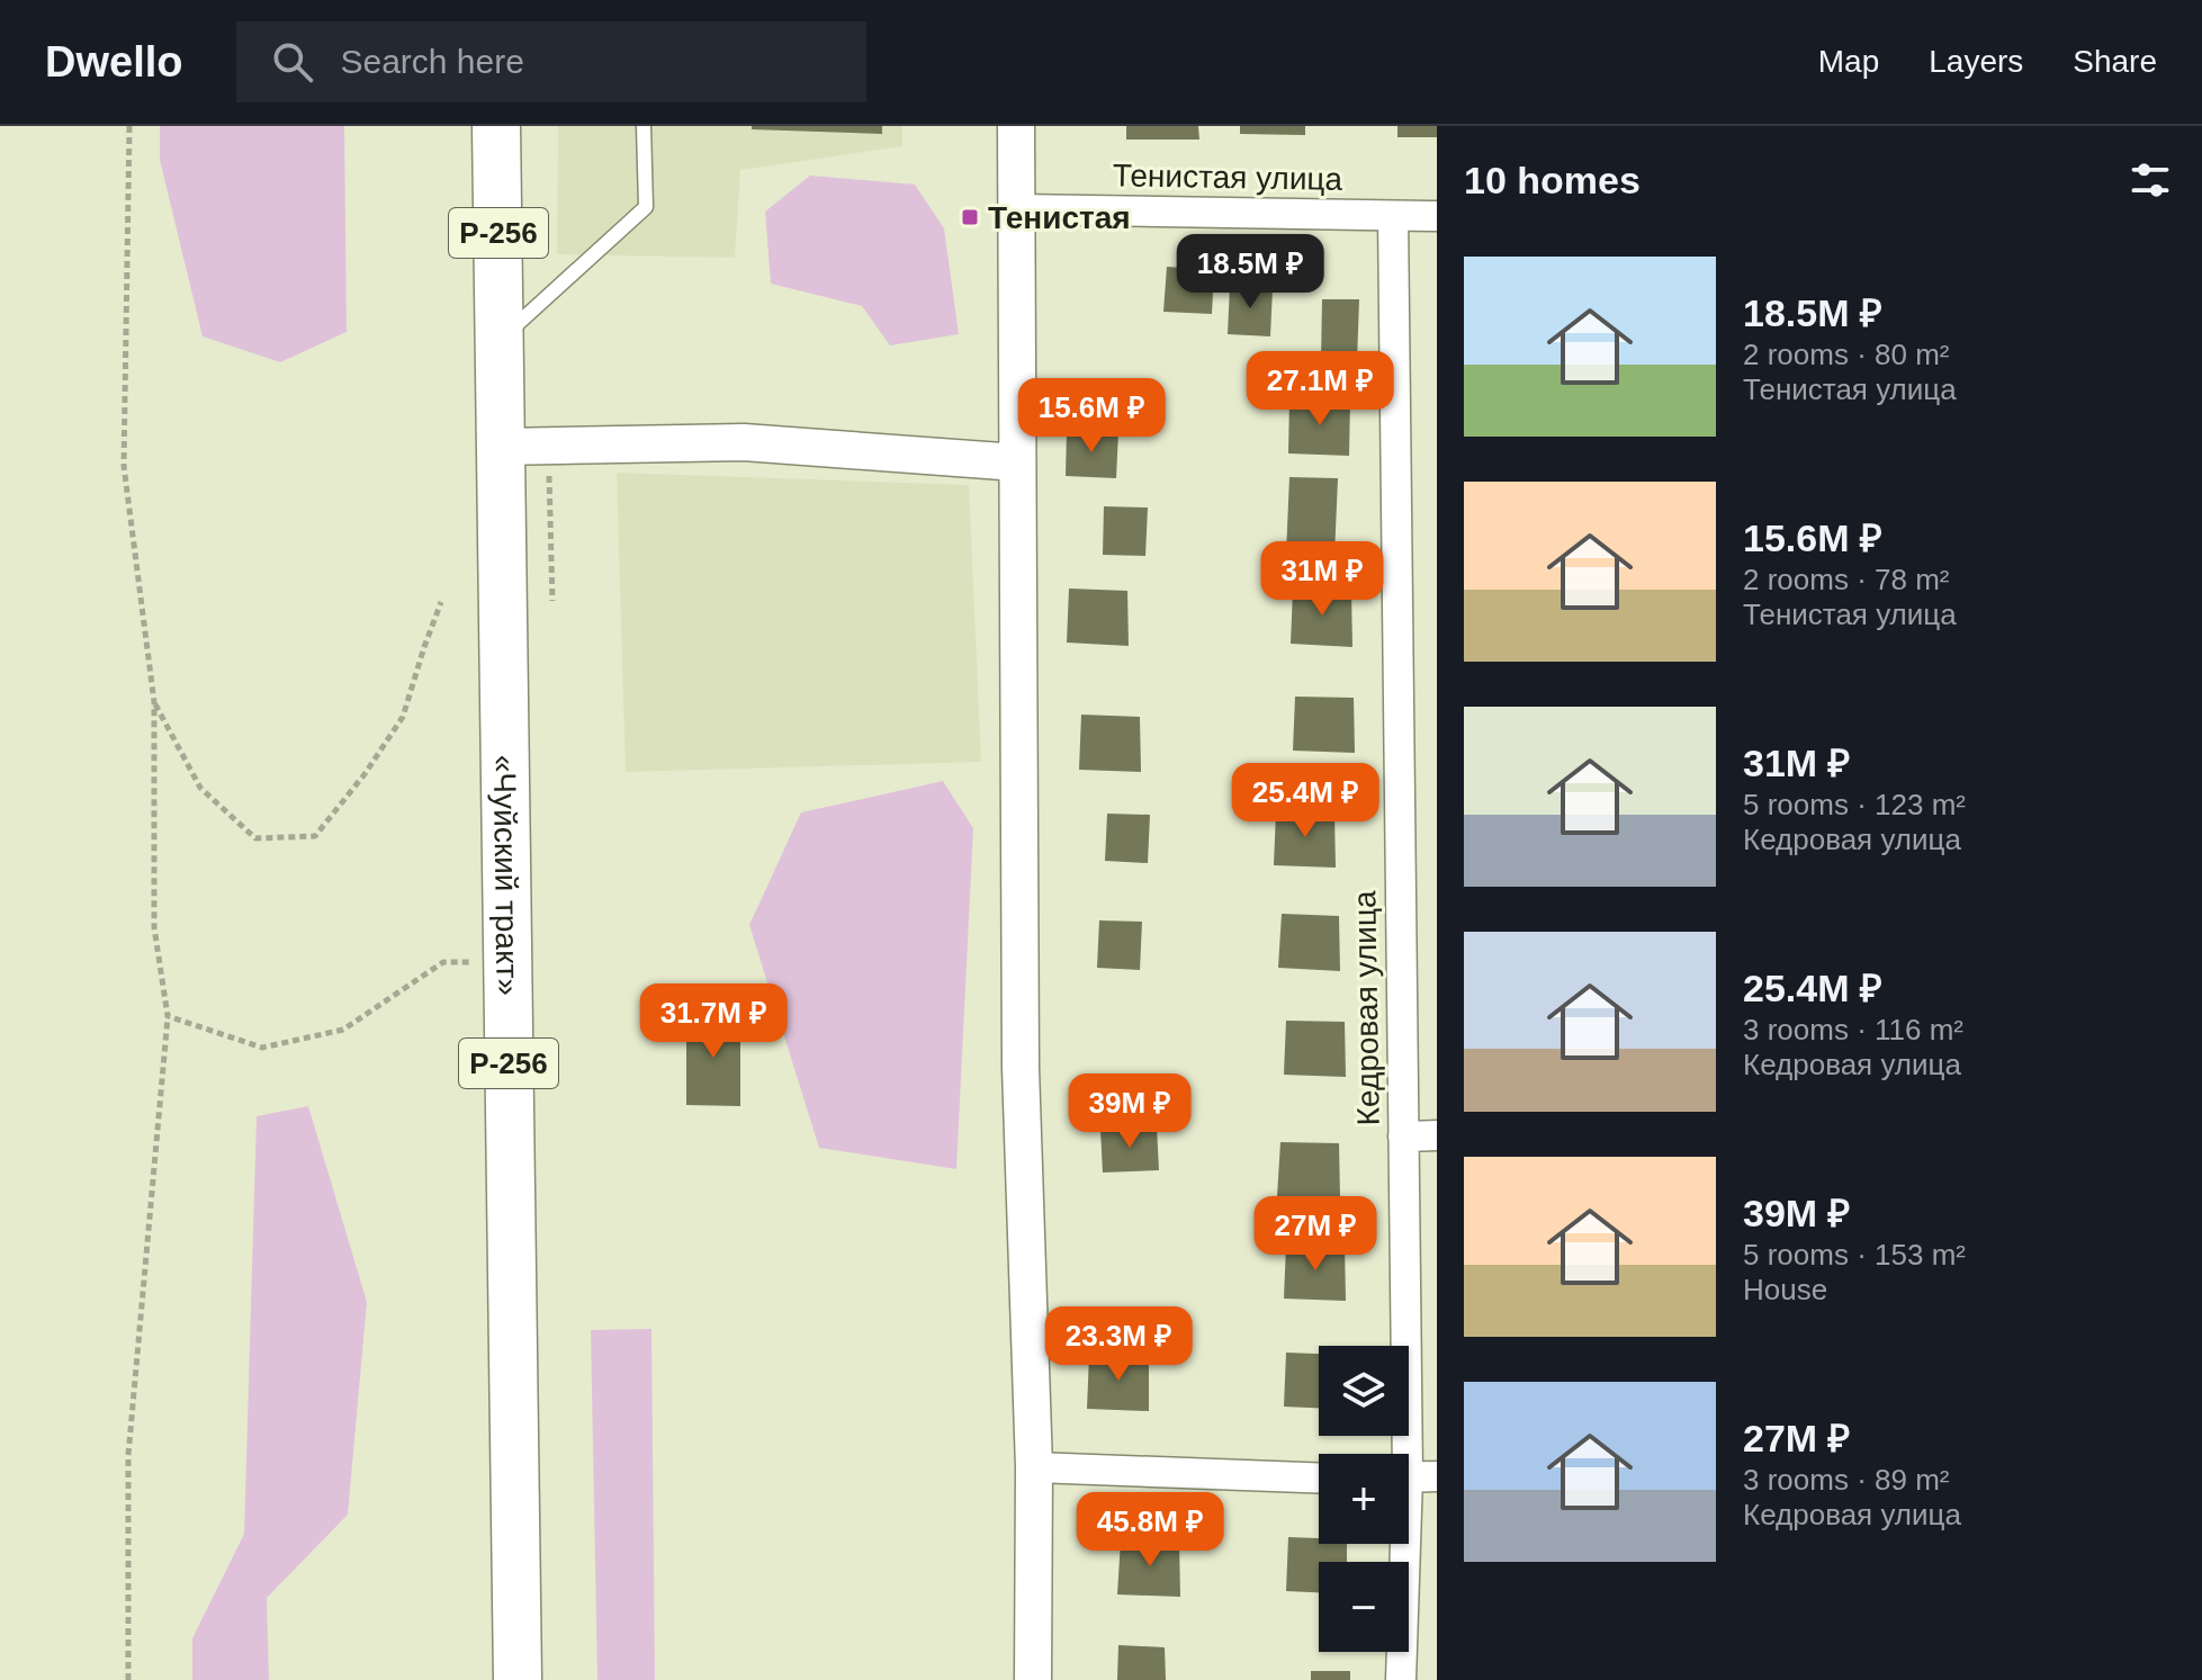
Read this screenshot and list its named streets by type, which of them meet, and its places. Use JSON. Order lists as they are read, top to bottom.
{
  "streets": {
    "highway": ["Р-256", "«Чуйский тракт»"],
    "street": ["Тенистая улица", "Кедровая улица"]
  },
  "crossings": [
    ["Тенистая улица", "Кедровая улица"]
  ],
  "places": {
    "transit": ["Тенистая"]
  },
  "page": {
    "header": "Dwello",
    "search": "Search here",
    "nav": ["Map", "Layers", "Share"],
    "heading": "10 homes",
    "price": [
      "18.5M ₽",
      "27.1M ₽",
      "15.6M ₽",
      "31M ₽",
      "25.4M ₽",
      "31.7M ₽",
      "39M ₽",
      "27M ₽",
      "23.3M ₽",
      "45.8M ₽"
    ],
    "list": [
      {
        "name": "18.5M ₽",
        "note": "2 rooms · 80 m² · Тенистая улица"
      },
      {
        "name": "15.6M ₽",
        "note": "2 rooms · 78 m² · Тенистая улица"
      },
      {
        "name": "31M ₽",
        "note": "5 rooms · 123 m² · Кедровая улица"
      },
      {
        "name": "25.4M ₽",
        "note": "3 rooms · 116 m² · Кедровая улица"
      },
      {
        "name": "39M ₽",
        "note": "5 rooms · 153 m² · House"
      },
      {
        "name": "27M ₽",
        "note": "3 rooms · 89 m² · Кедровая улица"
      }
    ],
    "map_buttons": ["+", "−"]
  }
}
